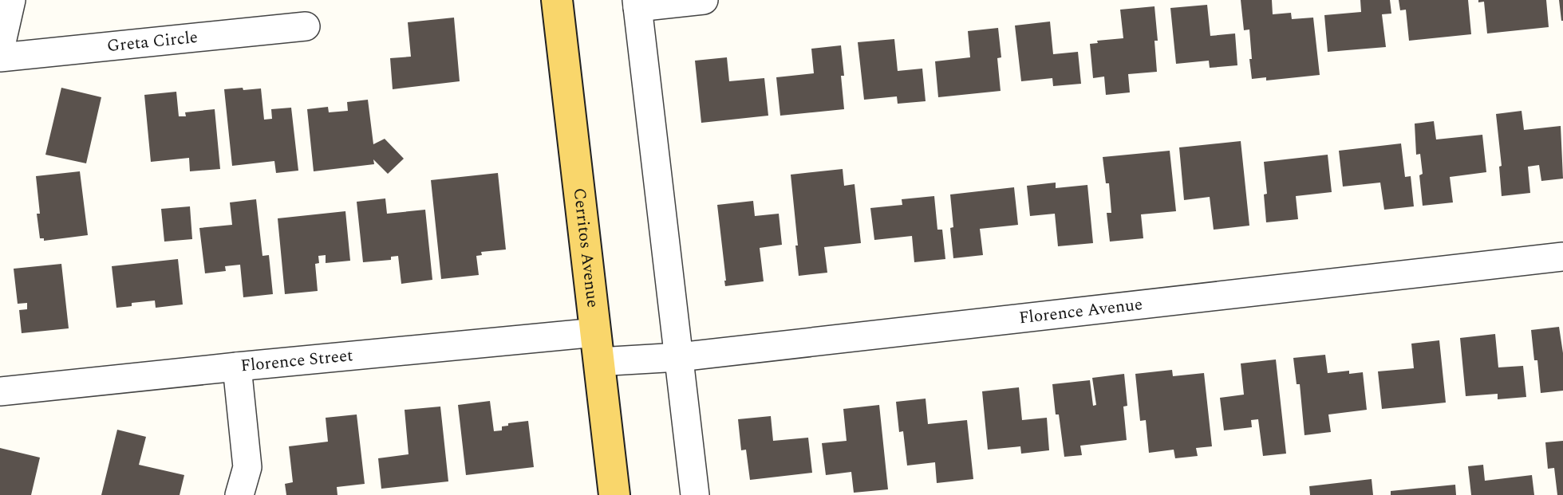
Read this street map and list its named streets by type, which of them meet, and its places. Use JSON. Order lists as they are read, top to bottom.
{
  "streets": {
    "main road": ["Cerritos Avenue"],
    "street": ["Greta Circle", "Florence Avenue", "Florence Street"]
  },
  "crossings": [
    ["Cerritos Avenue", "Florence Avenue"],
    ["Cerritos Avenue", "Florence Street"],
    ["Florence Avenue", "Florence Street"]
  ]
}
